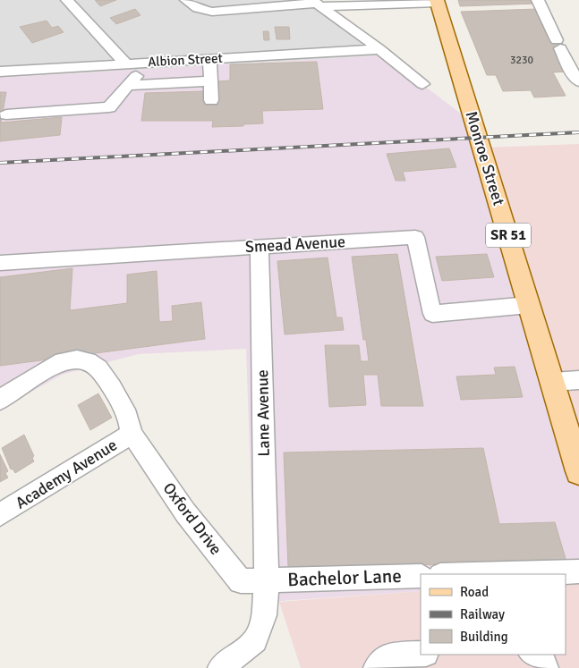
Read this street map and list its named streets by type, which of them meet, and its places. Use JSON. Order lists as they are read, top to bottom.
{
  "streets": {
    "main road": ["Monroe Street", "SR 51"],
    "street": [
      "Albion Street",
      "Smead Avenue",
      "Lane Avenue",
      "Academy Avenue",
      "Oxford Drive",
      "Bachelor Lane"
    ]
  },
  "crossings": [
    ["Monroe Street", "Smead Avenue"],
    ["Smead Avenue", "Lane Avenue"],
    ["Lane Avenue", "Oxford Drive"],
    ["Lane Avenue", "Bachelor Lane"],
    ["Academy Avenue", "Oxford Drive"],
    ["Oxford Drive", "Bachelor Lane"]
  ],
  "house_numbers": ["3230"],
  "legend": ["Road", "Railway", "Building"]
}
